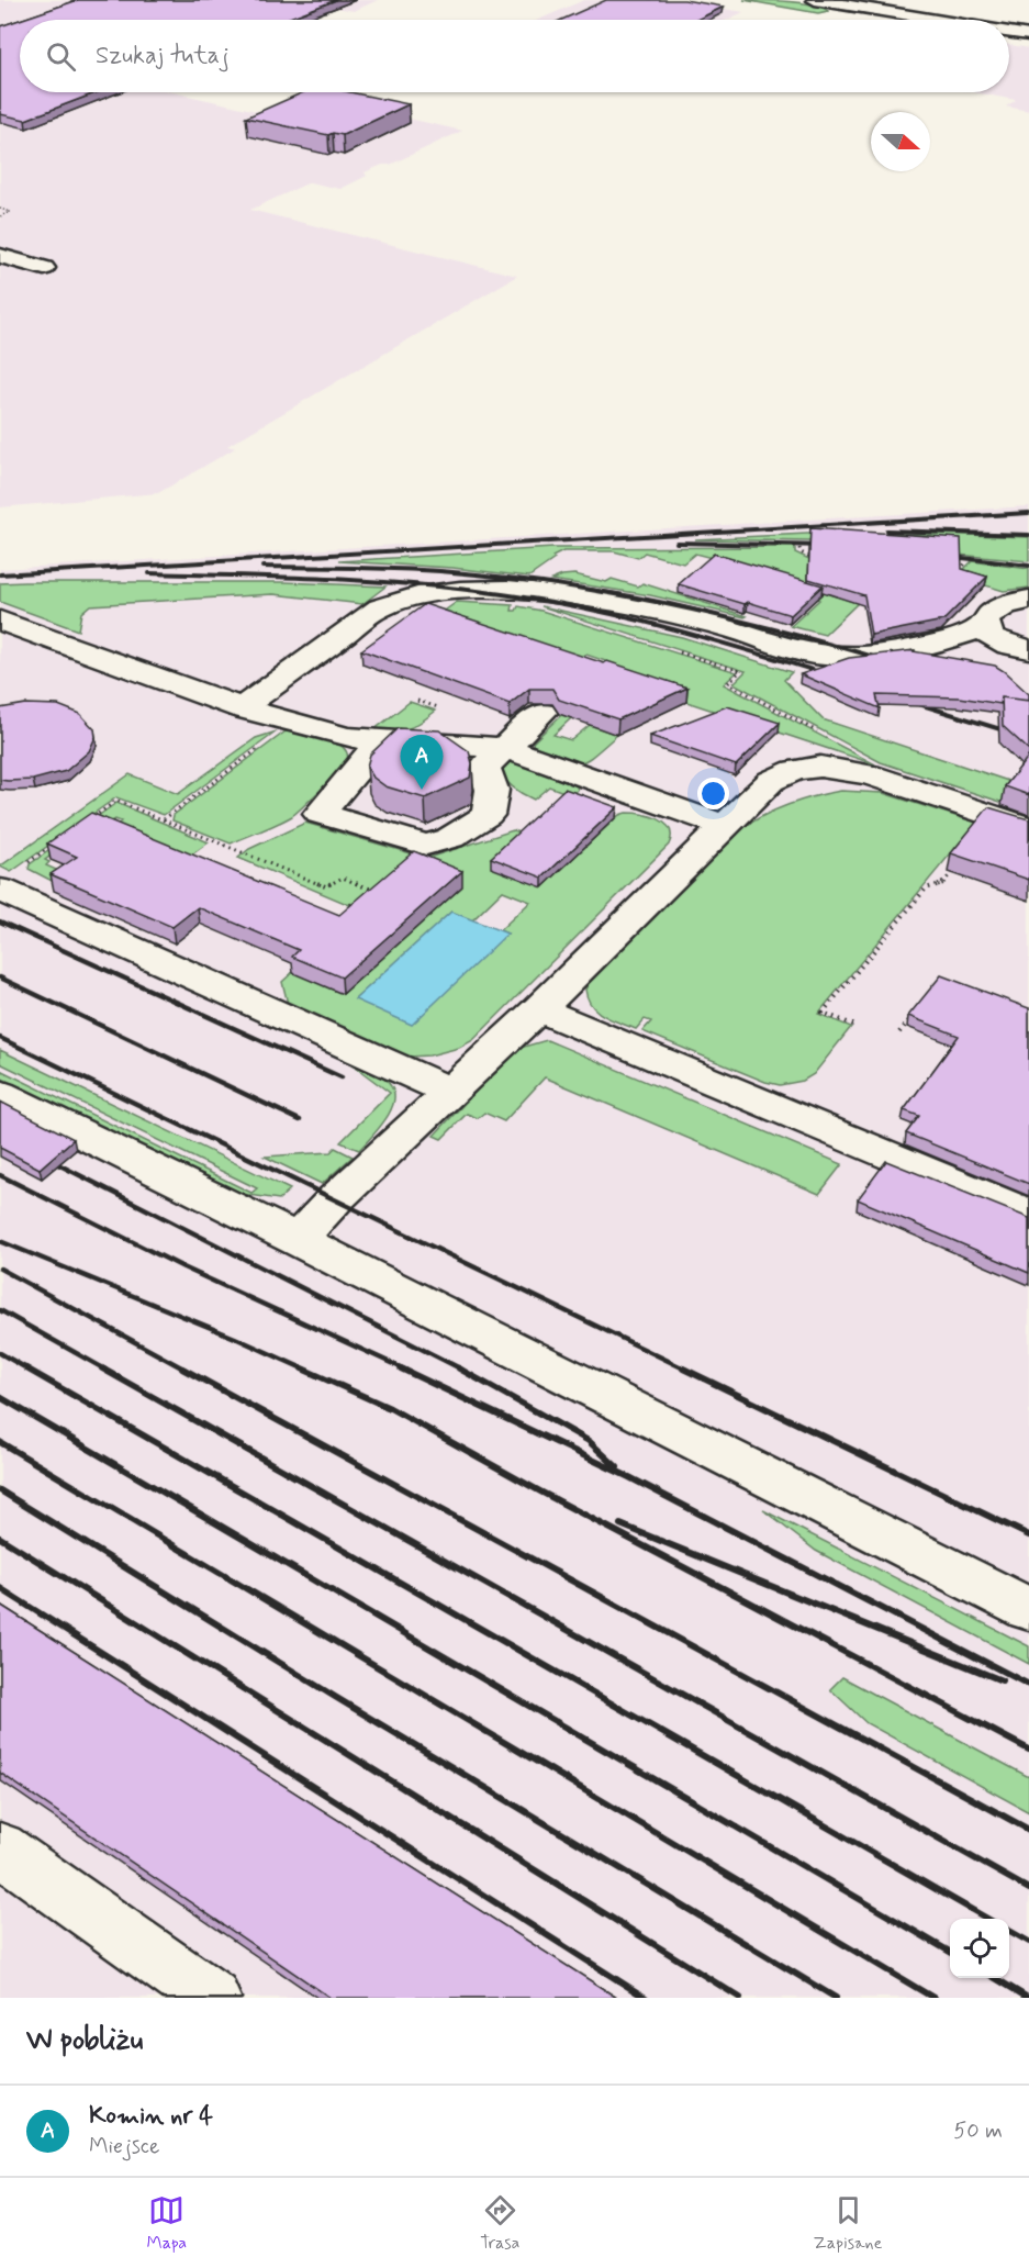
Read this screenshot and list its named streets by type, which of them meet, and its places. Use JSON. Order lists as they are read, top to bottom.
{
  "north": "right",
  "page": {
    "search": "Szukaj tutaj",
    "pins": "A",
    "heading": "W pobliżu",
    "list": [
      {
        "mark": "A",
        "name": "Komin nr 4",
        "note": "Miejsce",
        "value": "50 m"
      }
    ],
    "nav": ["Mapa", "Trasa", "Zapisane"]
  }
}
